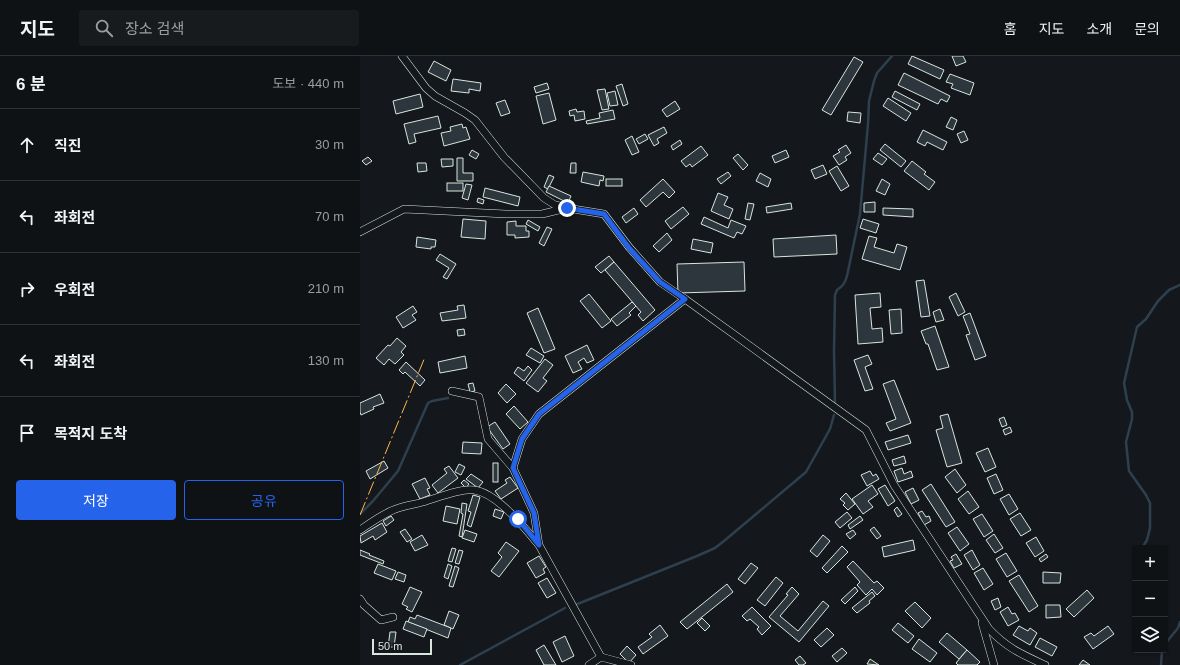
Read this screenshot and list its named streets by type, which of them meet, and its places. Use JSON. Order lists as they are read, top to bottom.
{
  "scale_bar": "50 m",
  "page": {
    "header": "지도",
    "search": "장소 검색",
    "nav": [
      "홈",
      "지도",
      "소개",
      "문의"
    ],
    "heading": ["6 분", "도보 · 440 m"],
    "list": [
      ["직진", "30 m"],
      ["좌회전", "70 m"],
      ["우회전", "210 m"],
      ["좌회전", "130 m"],
      "목적지 도착"
    ],
    "buttons": ["저장", "공유"],
    "map_buttons": ["+", "−"],
    "scale": "50 m"
  }
}
